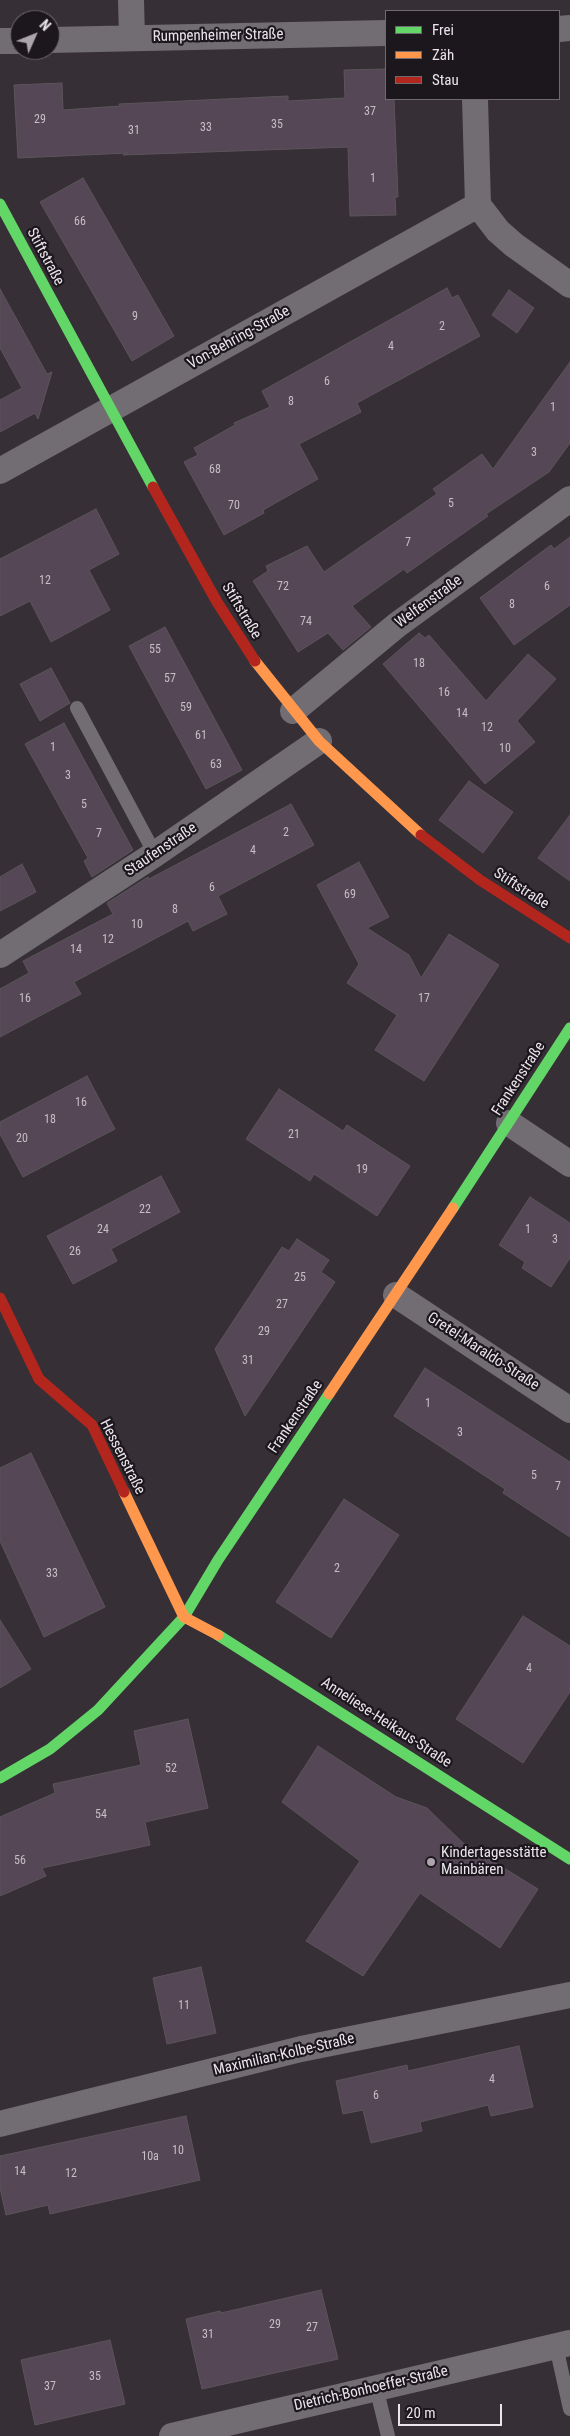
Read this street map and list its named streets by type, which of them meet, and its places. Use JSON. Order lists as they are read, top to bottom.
{
  "streets": {
    "street": [
      "Rumpenheimer Straße",
      "Stiftstraße",
      "Von-Behring-Straße",
      "Welfenstraße",
      "Staufenstraße",
      "Frankenstraße",
      "Gretel-Maraldo-Straße",
      "Hessenstraße",
      "Anneliese-Heikaus-Straße",
      "Maximilian-Kolbe-Straße",
      "Dietrich-Bonhoeffer-Straße"
    ]
  },
  "crossings": [
    ["Stiftstraße", "Von-Behring-Straße"],
    ["Stiftstraße", "Welfenstraße"],
    ["Stiftstraße", "Staufenstraße"],
    ["Frankenstraße", "Gretel-Maraldo-Straße"],
    ["Frankenstraße", "Hessenstraße"],
    ["Frankenstraße", "Anneliese-Heikaus-Straße"],
    ["Hessenstraße", "Anneliese-Heikaus-Straße"]
  ],
  "places": ["Kindertagesstätte Mainbären"],
  "house_numbers": [
    "37",
    "29",
    "35",
    "33",
    "31",
    "1",
    "66",
    "9",
    "2",
    "4",
    "6",
    "8",
    "1",
    "3",
    "68",
    "5",
    "70",
    "7",
    "12",
    "72",
    "6",
    "8",
    "74",
    "55",
    "18",
    "57",
    "16",
    "59",
    "14",
    "12",
    "61",
    "1",
    "10",
    "63",
    "3",
    "5",
    "2",
    "7",
    "4",
    "6",
    "69",
    "8",
    "10",
    "12",
    "14",
    "16",
    "17",
    "16",
    "18",
    "21",
    "20",
    "19",
    "22",
    "24",
    "1",
    "3",
    "26",
    "25",
    "27",
    "29",
    "31",
    "1",
    "3",
    "5",
    "7",
    "2",
    "33",
    "4",
    "52",
    "54",
    "56",
    "11",
    "4",
    "6",
    "10",
    "10a",
    "14",
    "12",
    "29",
    "27",
    "31",
    "35",
    "37"
  ],
  "legend": ["Frei", "Zäh", "Stau"],
  "scale_bar": "20 m",
  "north": "top right"
}
